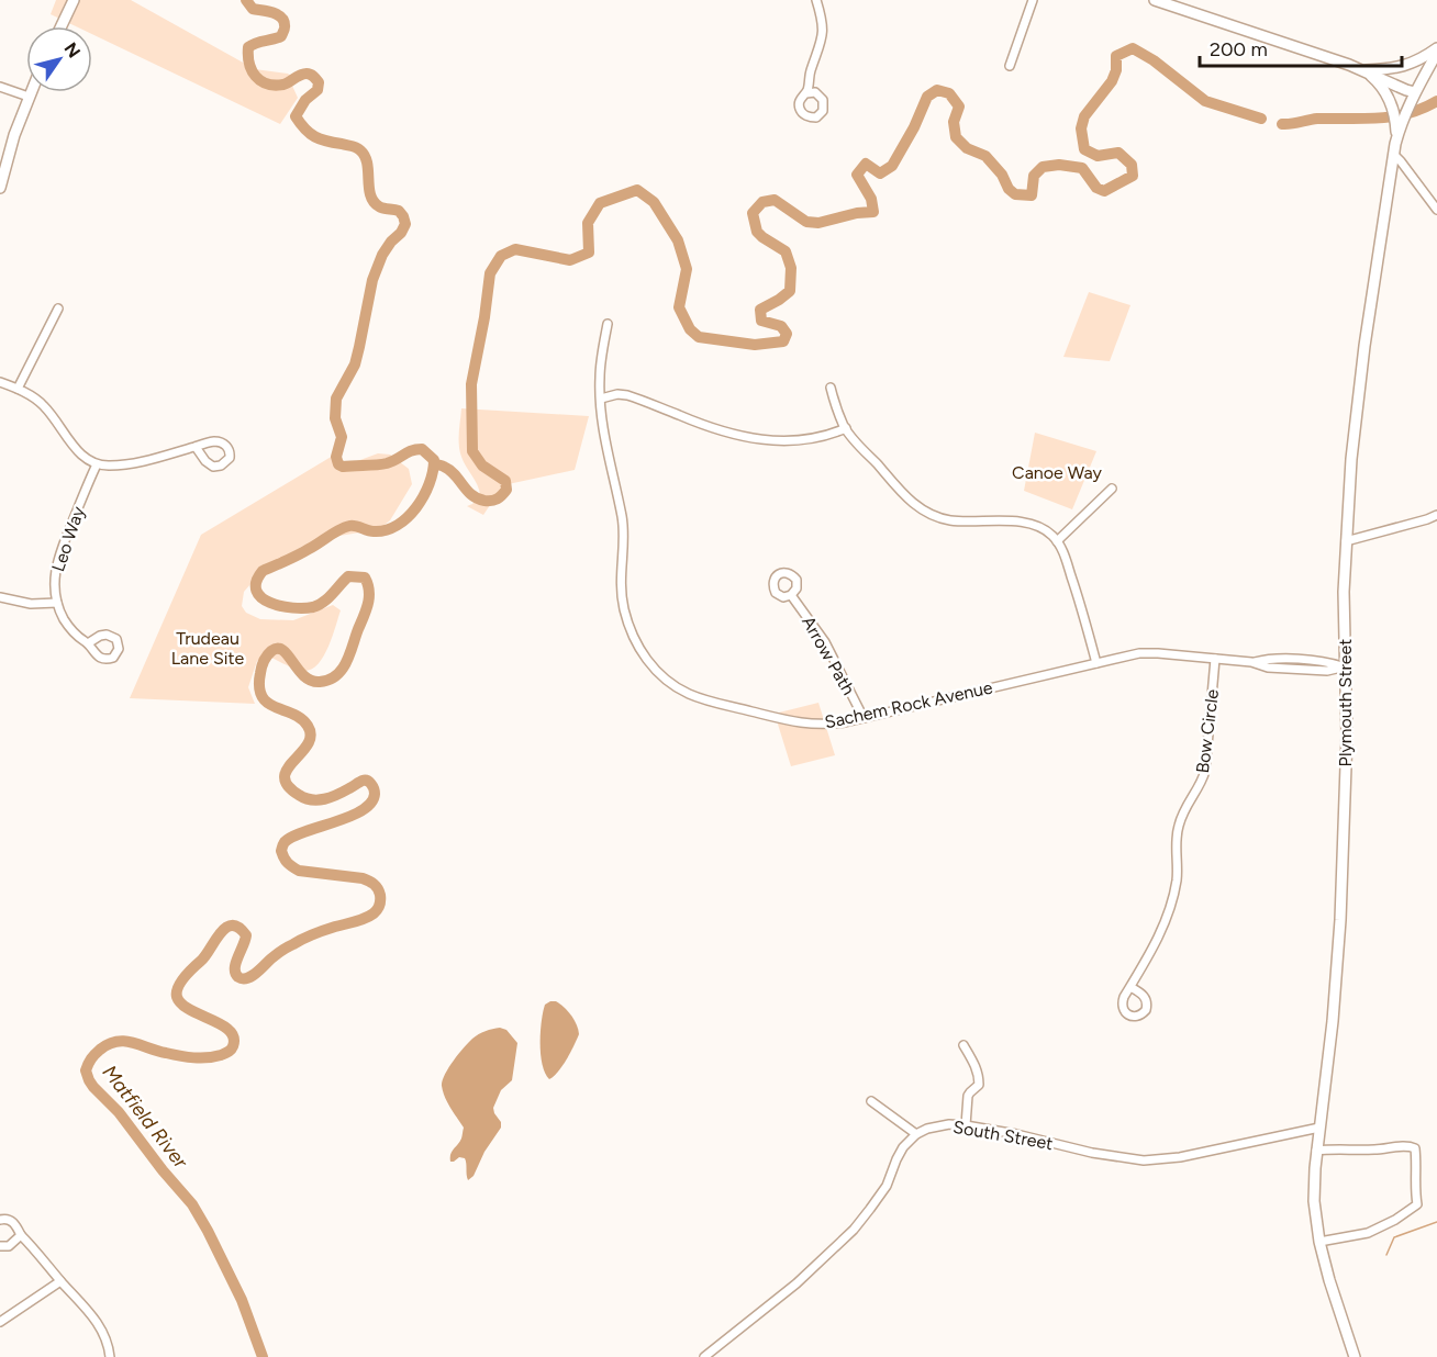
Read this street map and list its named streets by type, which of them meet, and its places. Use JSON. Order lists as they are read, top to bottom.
{
  "streets": {
    "main road": ["Plymouth Street"],
    "street": [
      "Leo Way",
      "Arrow Path",
      "Sachem Rock Avenue",
      "Bow Circle",
      "South Street"
    ]
  },
  "crossings": [
    ["Arrow Path", "Sachem Rock Avenue"],
    ["Plymouth Street", "Sachem Rock Avenue"],
    ["Plymouth Street", "South Street"],
    ["Sachem Rock Avenue", "Bow Circle"]
  ],
  "water": ["Matfield River"],
  "parks": ["Canoe Way", "Trudeau Lane Site"],
  "scale_bar": "200 m",
  "north": "top right"
}
